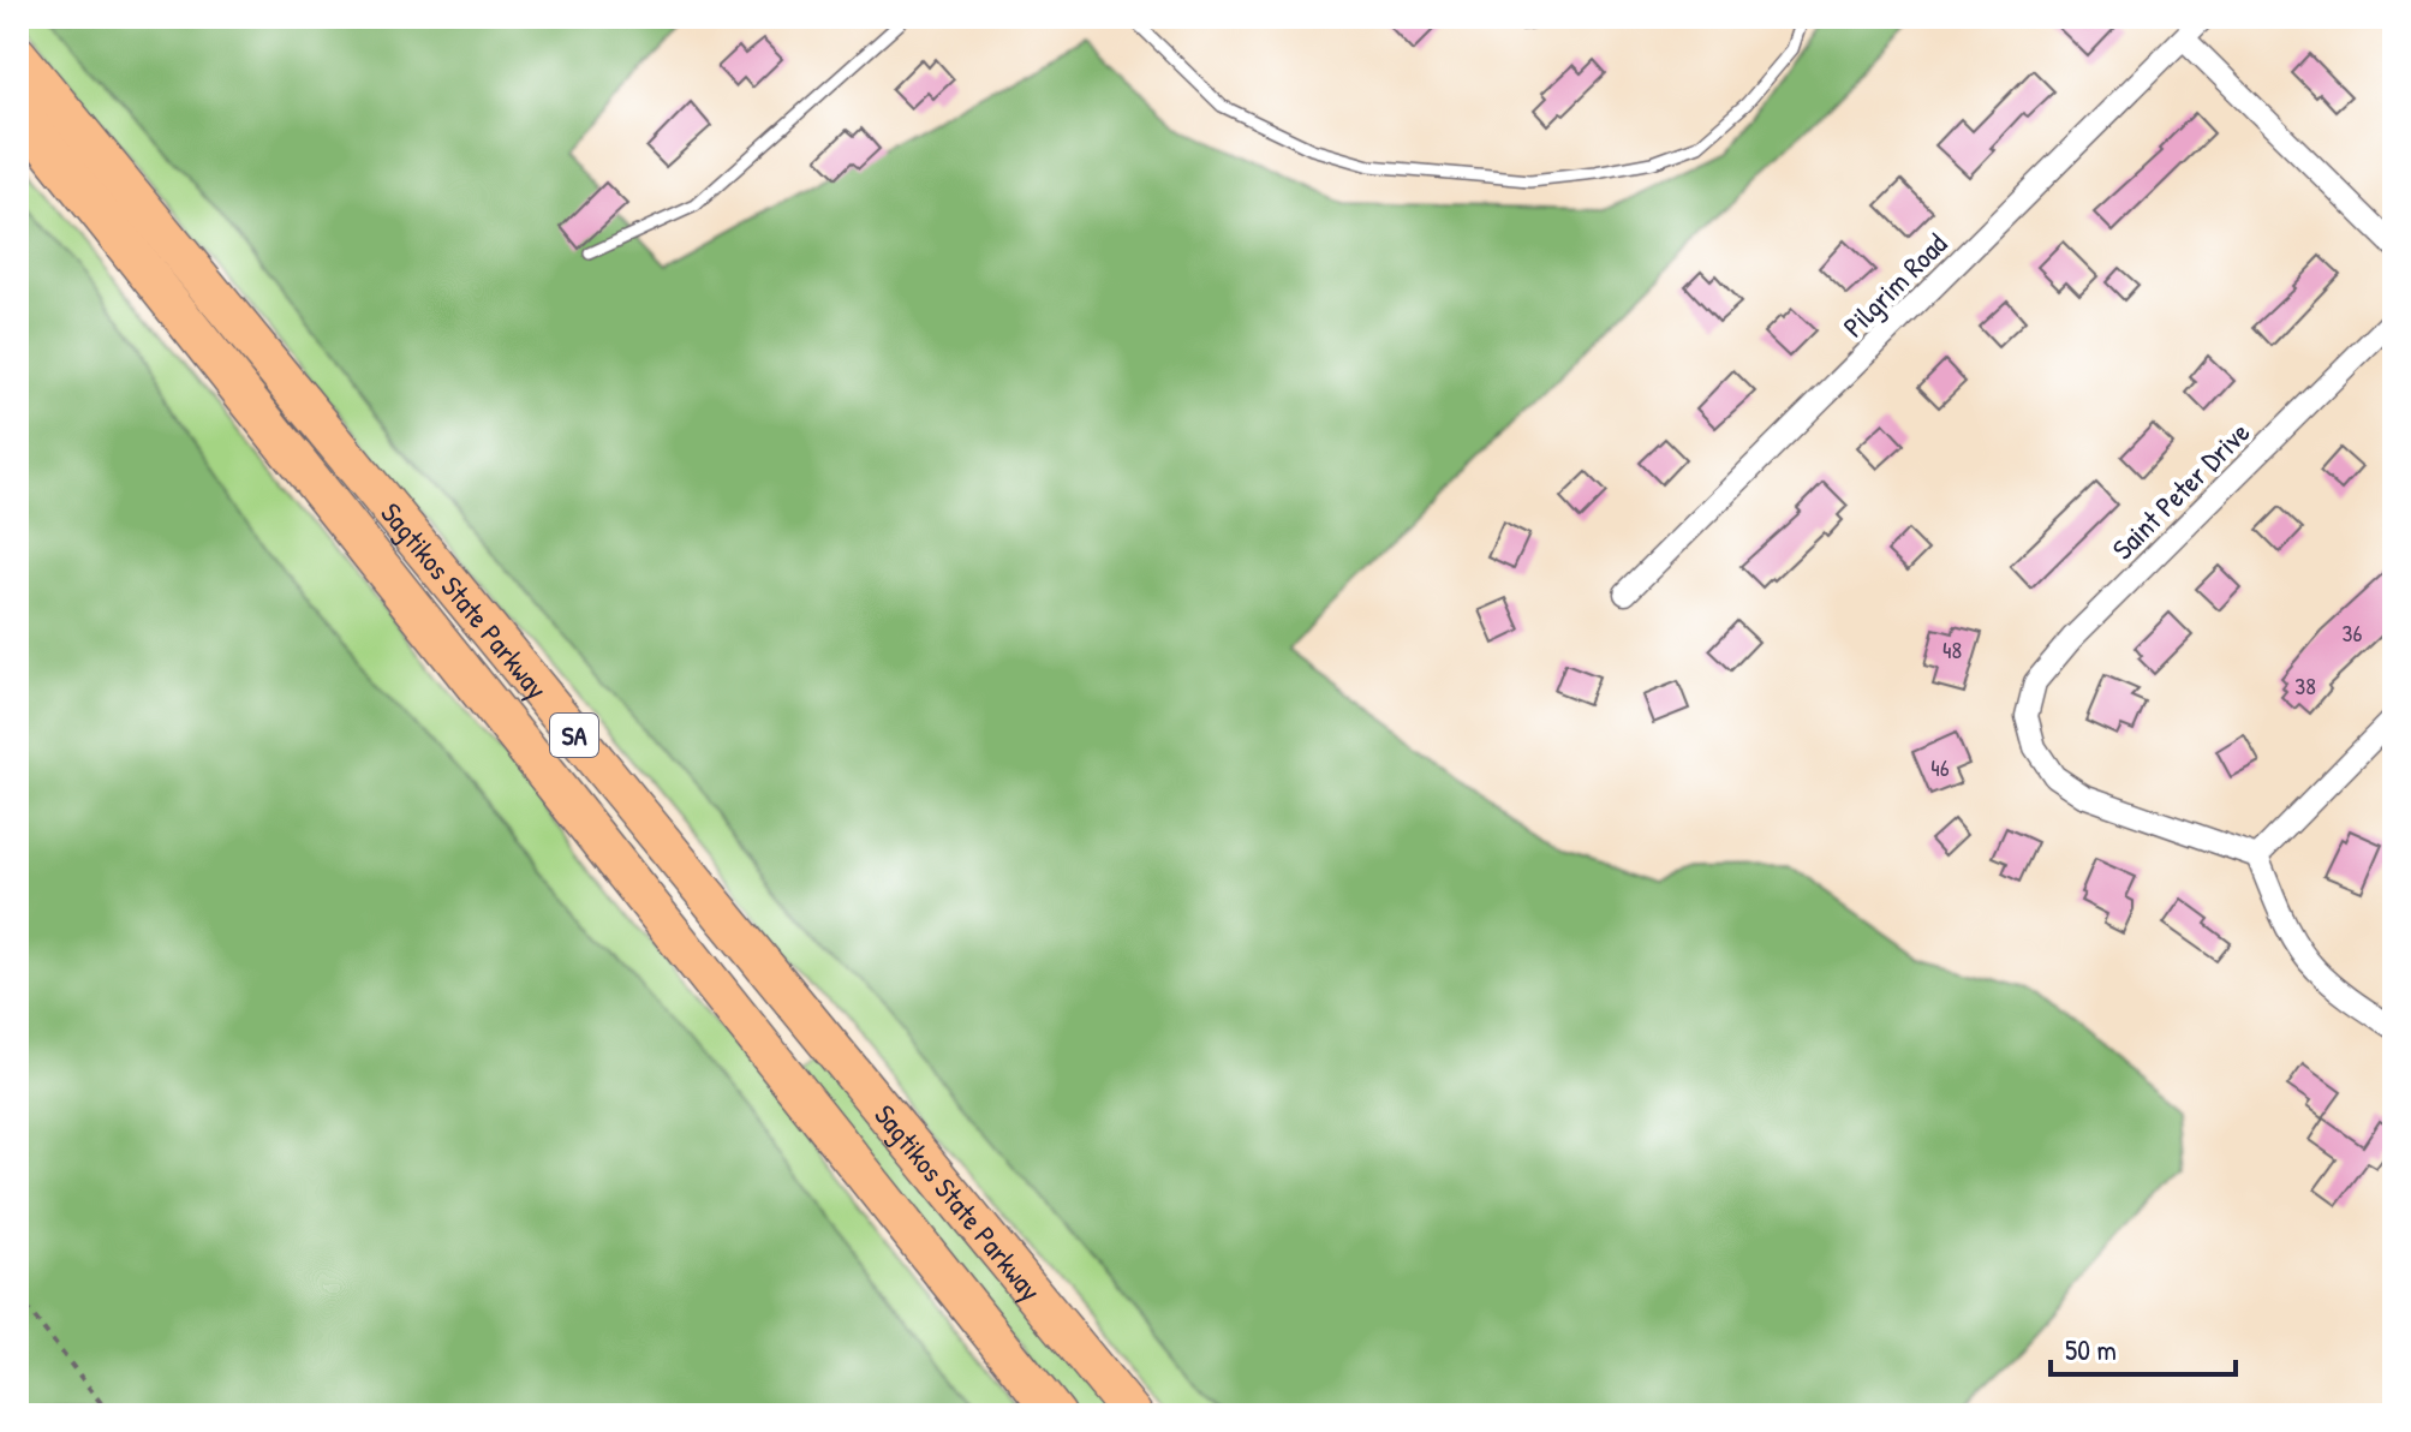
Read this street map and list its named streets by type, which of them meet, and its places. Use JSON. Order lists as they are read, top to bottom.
{
  "streets": {
    "highway": ["Sagtikos State Parkway", "SA"],
    "street": ["Pilgrim Road", "Saint Peter Drive"]
  },
  "house_numbers": [
    "36",
    "48",
    "38",
    "46"
  ],
  "scale_bar": "50 m"
}
